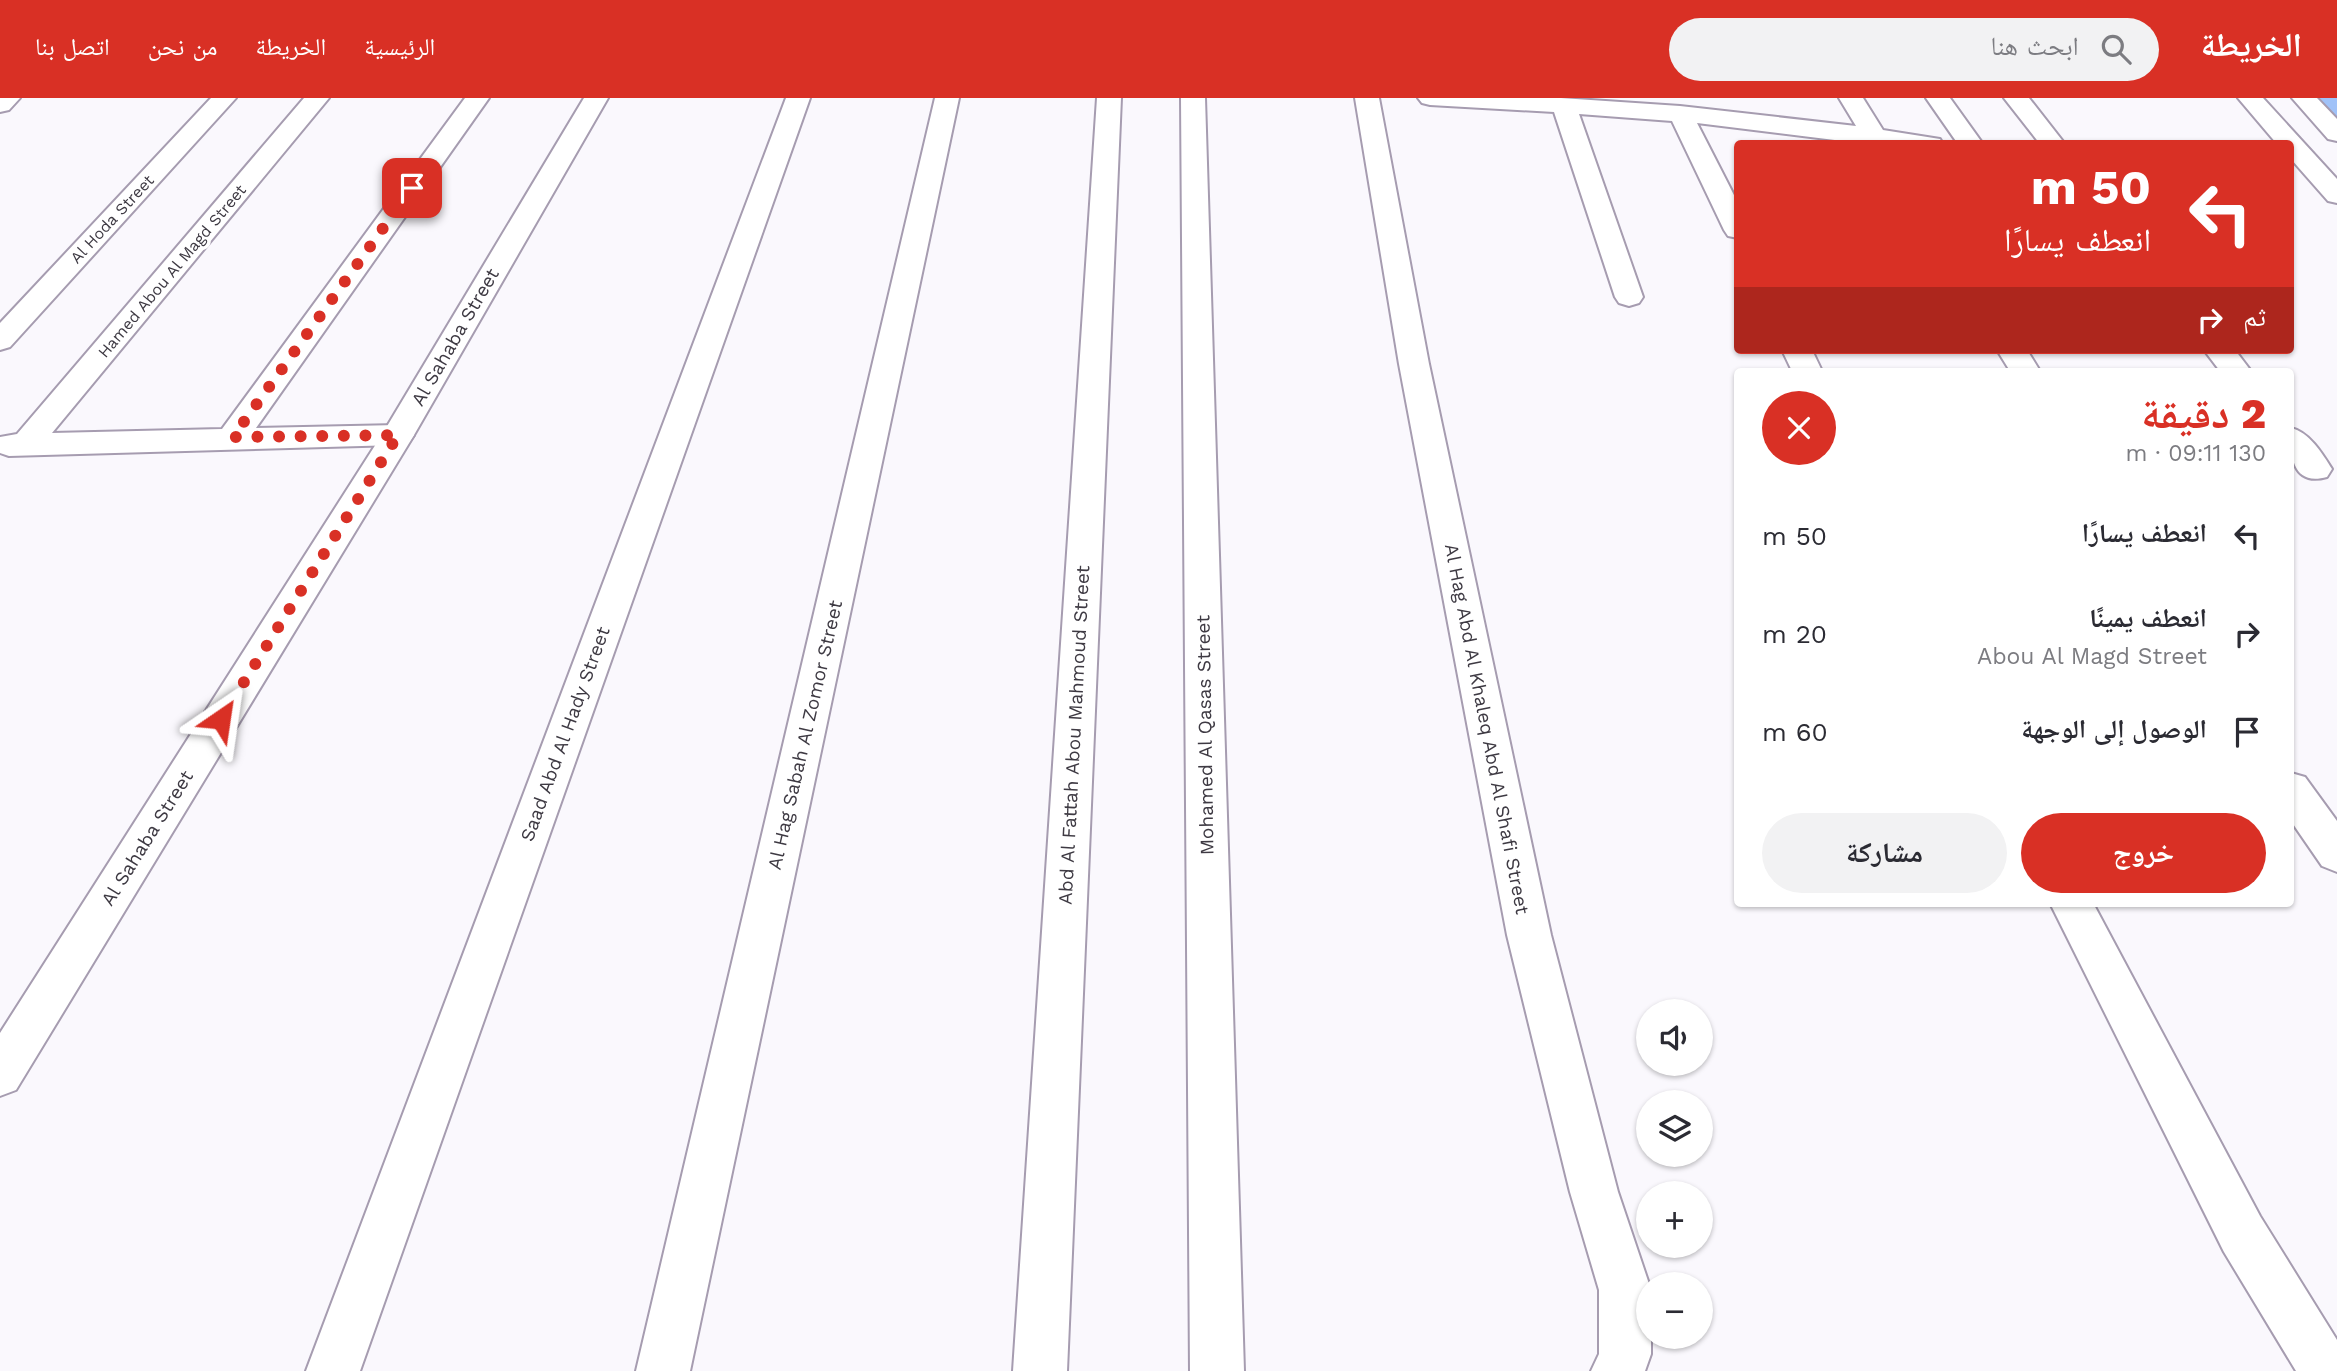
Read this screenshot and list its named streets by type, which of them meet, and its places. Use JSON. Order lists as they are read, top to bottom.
{
  "streets": {
    "street": [
      "Al Hoda Street",
      "Hamed Abou Al Magd Street",
      "Al Sahaba Street",
      "Al Hag Abd Al Khaleq Abd Al Shafi Street",
      "Saad Abd Al Hady Street",
      "Al Hag Sabah Al Zomor Street",
      "Abd Al Fattah Abou Mahmoud Street",
      "Mohamed Al Qasas Street"
    ]
  },
  "page": {
    "header": "الخريطة",
    "search": "ابحث هنا",
    "nav": [
      "الرئيسية",
      "الخريطة",
      "من نحن",
      "اتصل بنا"
    ],
    "turn": ["50 m", "انعطف يسارًا"],
    "then": "ثم",
    "heading": ["2 دقيقة", "130 m · 09:11"],
    "list": [
      {
        "name": "انعطف يسارًا",
        "value": "50 m"
      },
      {
        "name": "انعطف يمينًا",
        "note": "Abou Al Magd Street",
        "value": "20 m"
      },
      {
        "name": "الوصول إلى الوجهة",
        "value": "60 m"
      }
    ],
    "buttons": ["خروج", "مشاركة"],
    "map_buttons": ["+", "−"]
  }
}
